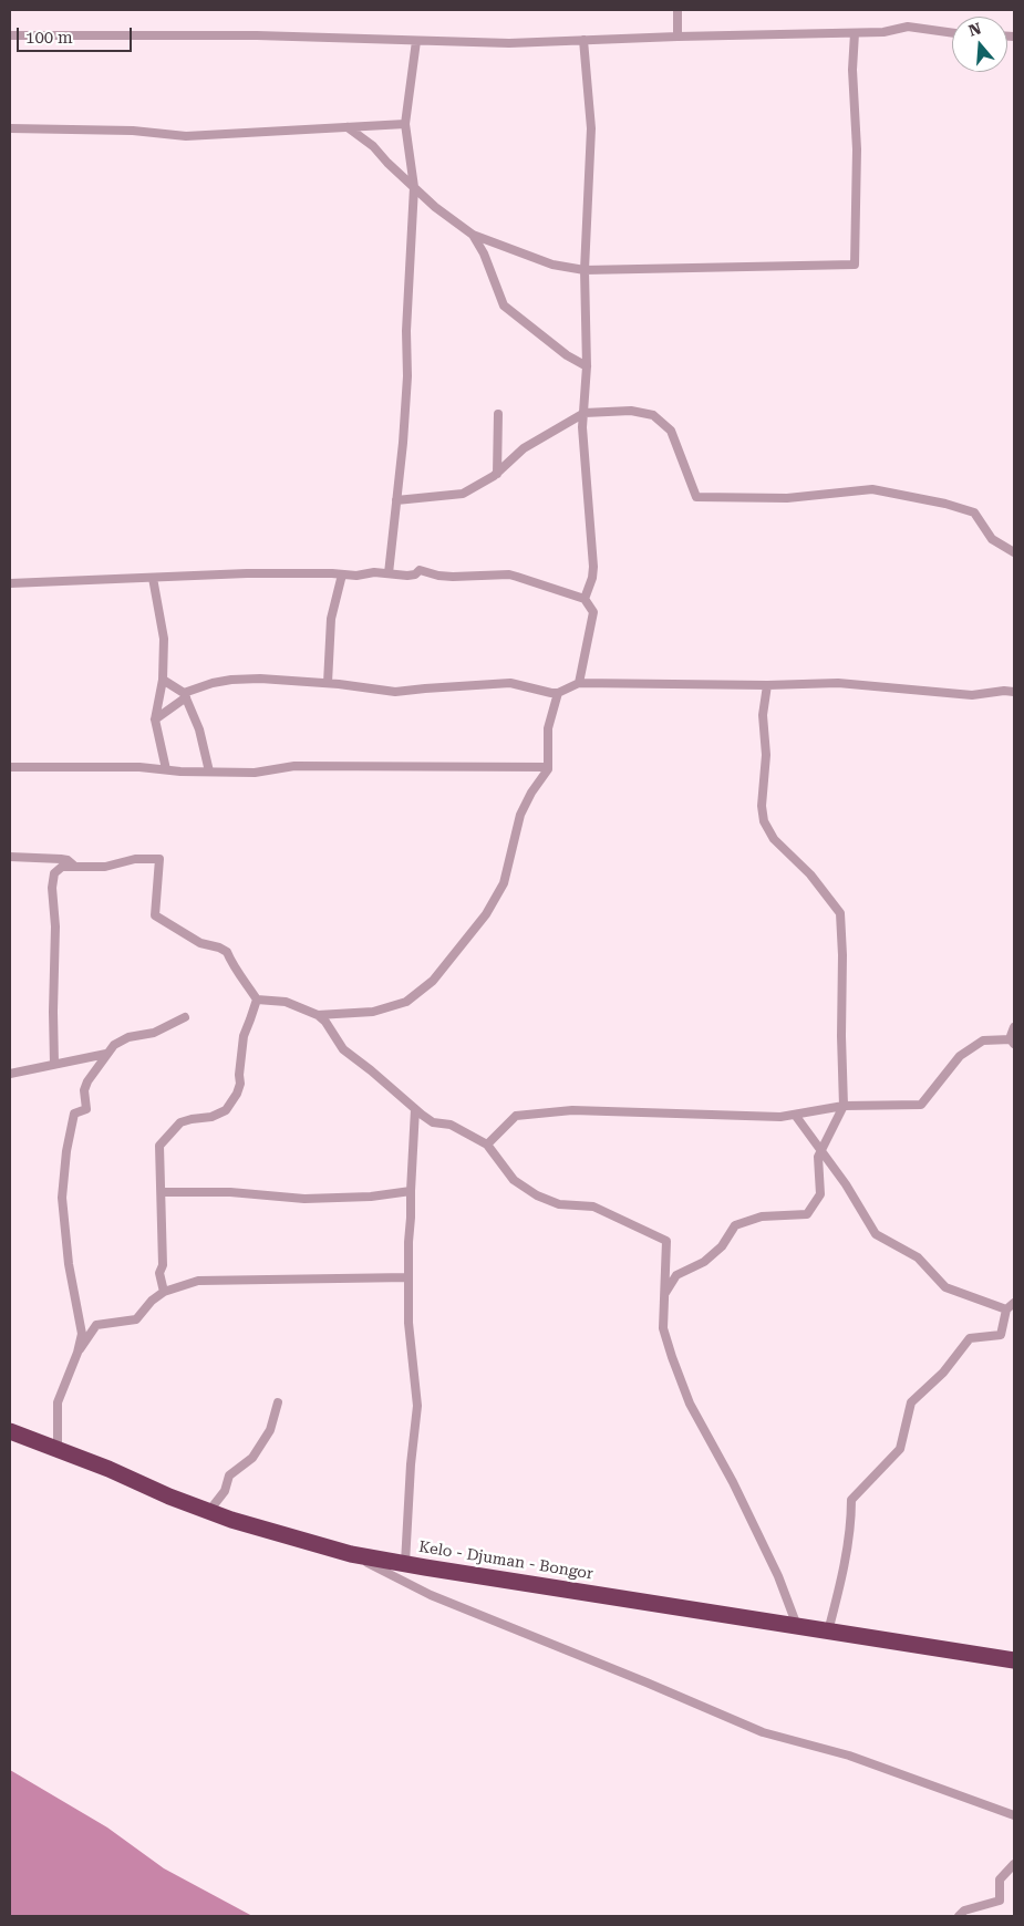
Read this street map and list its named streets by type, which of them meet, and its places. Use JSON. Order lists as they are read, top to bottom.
{
  "streets": {
    "highway": ["Kelo - Djuman - Bongor"]
  },
  "scale_bar": "100 m",
  "north": "top"
}
